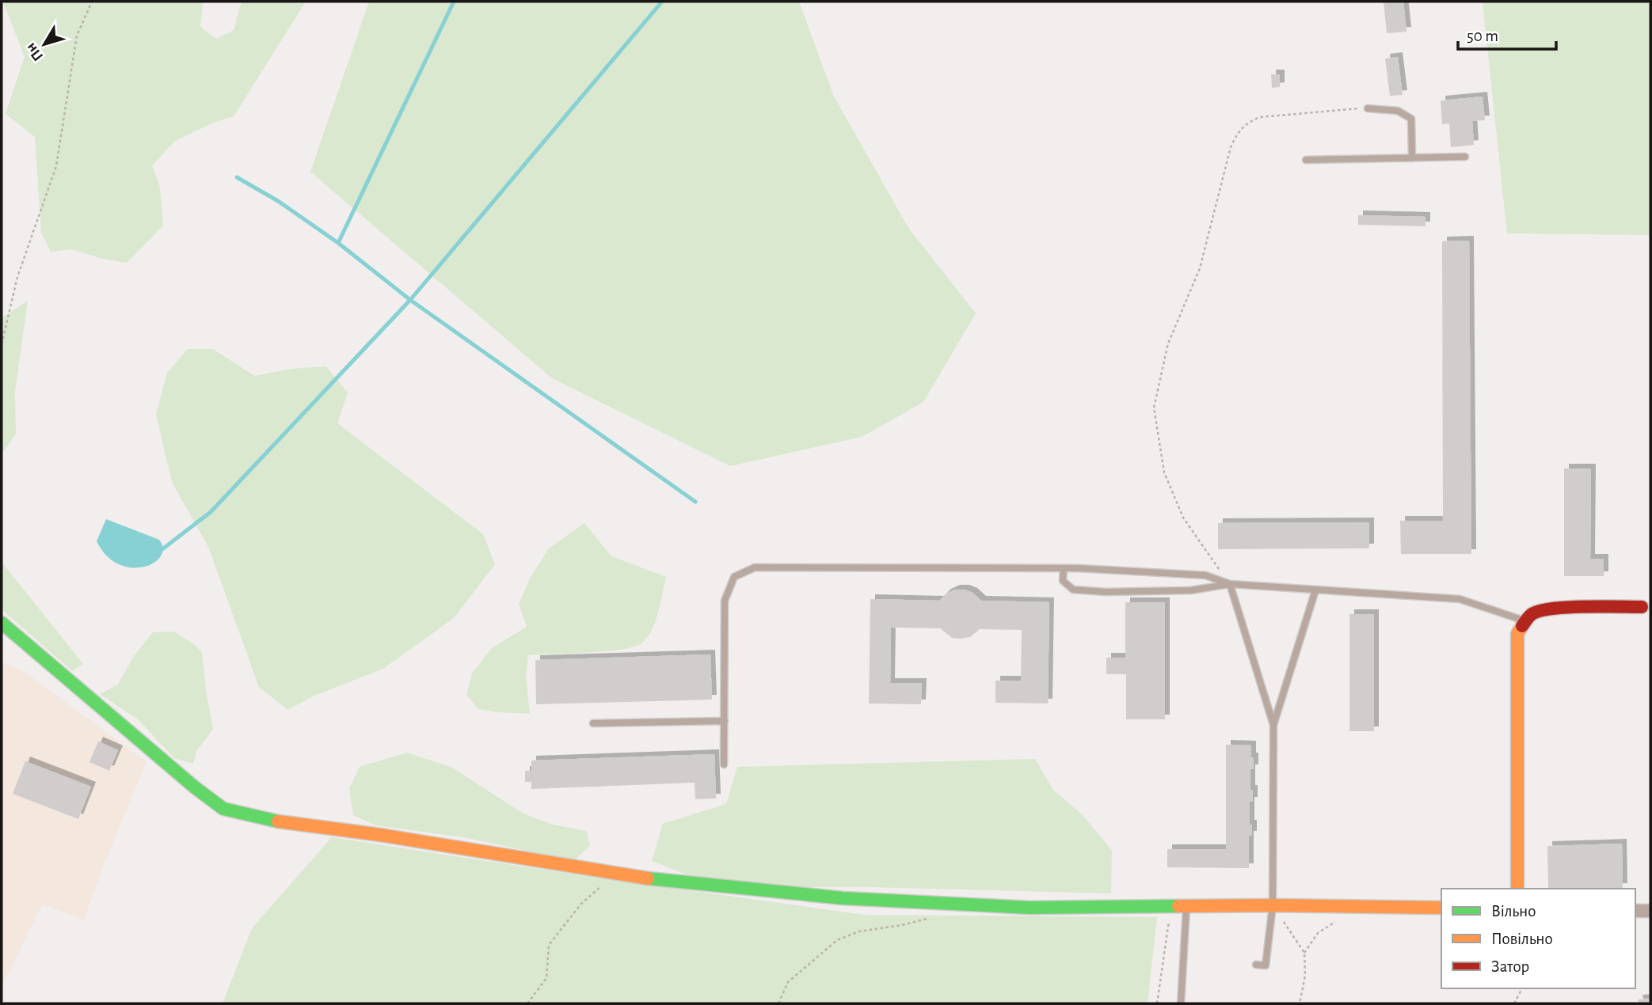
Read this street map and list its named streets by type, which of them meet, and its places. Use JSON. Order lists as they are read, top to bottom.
{
  "legend": ["Вільно", "Повільно", "Затор"],
  "scale_bar": "50 m",
  "north": "bottom left"
}
